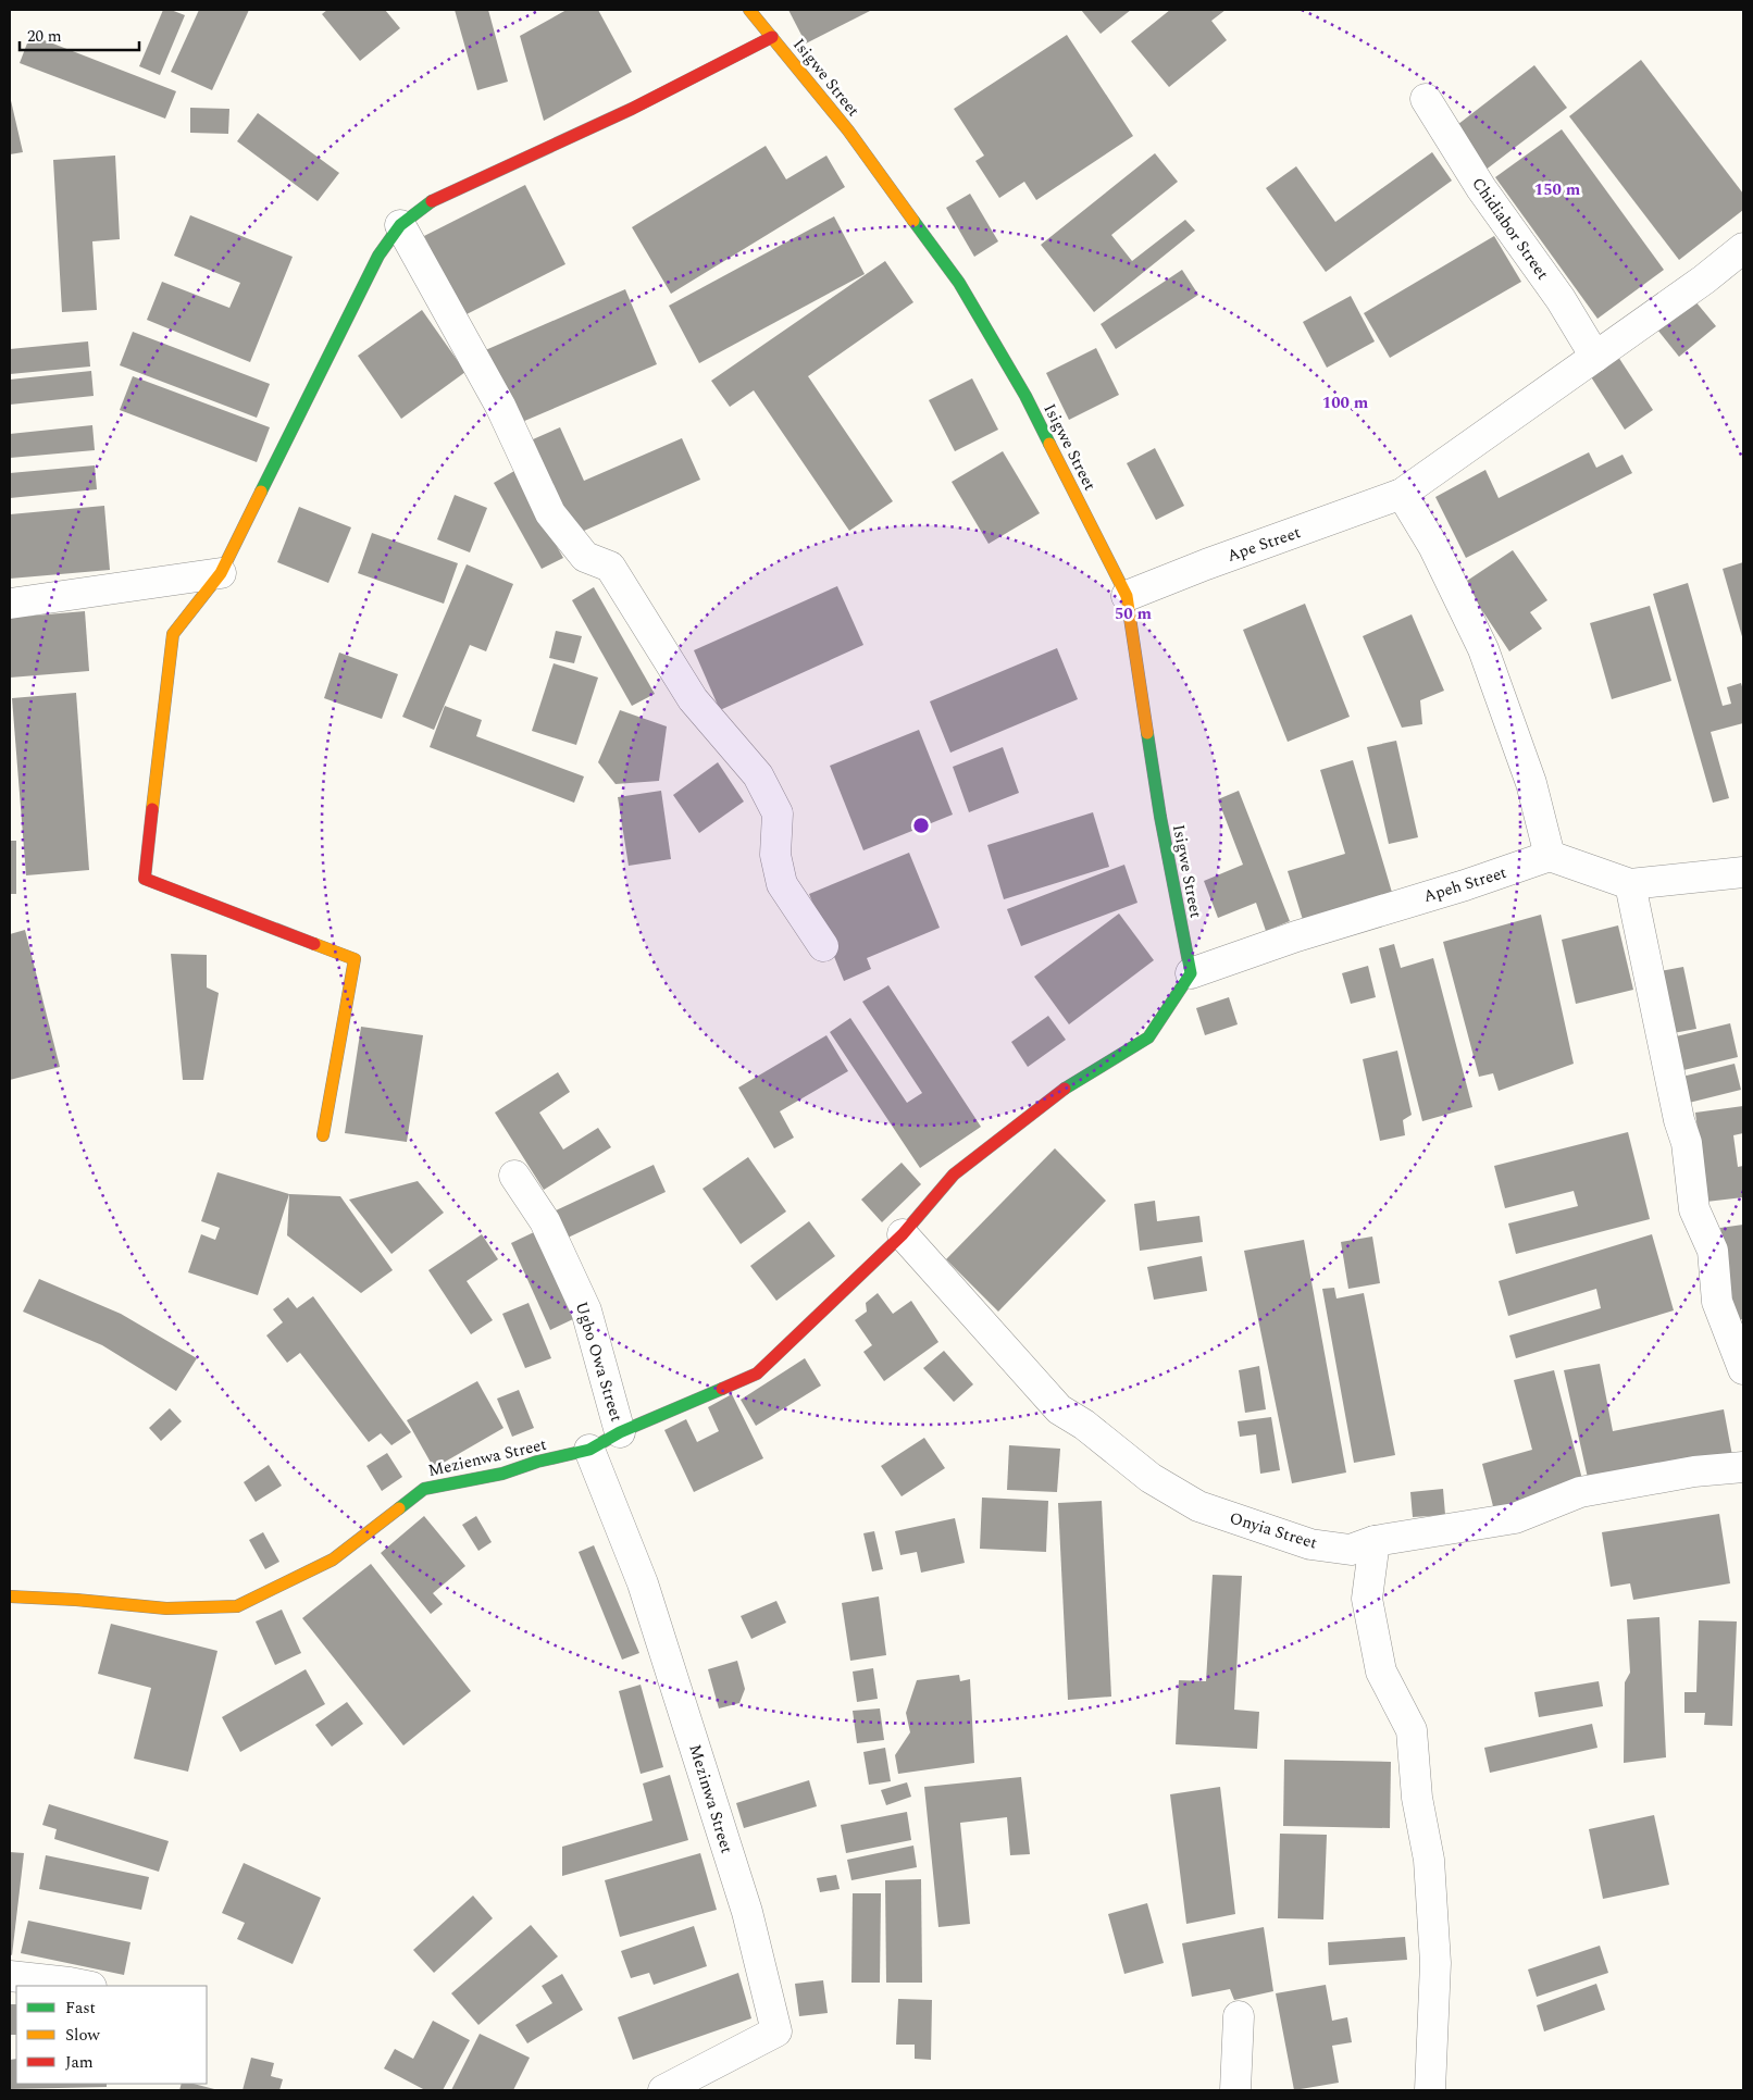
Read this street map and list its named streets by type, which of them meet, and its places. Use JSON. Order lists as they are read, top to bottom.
{
  "streets": {
    "street": [
      "Isigwe Street",
      "Chidiabor Street",
      "Ape Street",
      "Apeh Street",
      "Ugbo Owa Street",
      "Mezienwa Street",
      "Onyia Street",
      "Mezinwa Street"
    ]
  },
  "crossings": [
    ["Isigwe Street", "Ape Street"],
    ["Isigwe Street", "Apeh Street"],
    ["Isigwe Street", "Mezienwa Street"],
    ["Chidiabor Street", "Ape Street"],
    ["Apeh Street", "Mezienwa Street"],
    ["Ugbo Owa Street", "Mezienwa Street"],
    ["Mezienwa Street", "Onyia Street"],
    ["Mezienwa Street", "Mezinwa Street"]
  ],
  "legend": ["Fast", "Slow", "Jam"],
  "scale_bar": "20 m",
  "rings": ["150 m", "100 m", "50 m"]
}
